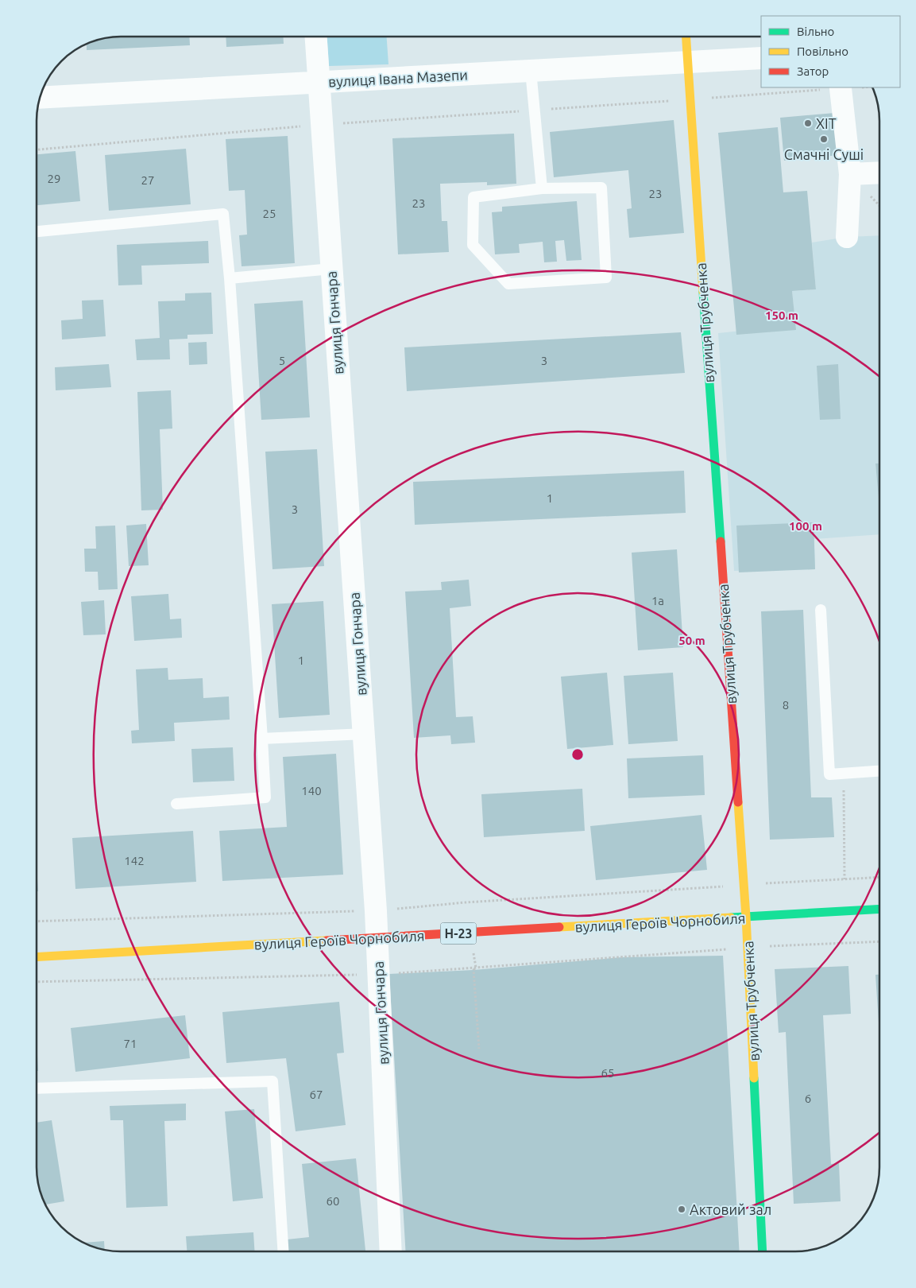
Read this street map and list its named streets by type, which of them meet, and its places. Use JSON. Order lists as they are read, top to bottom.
{
  "streets": {
    "street": [
      "вулиця Івана Мазепи",
      "вулиця Гончара",
      "вулиця Трубченка",
      "вулиця Героїв Чорнобиля",
      "Н-23"
    ]
  },
  "crossings": [
    ["вулиця Івана Мазепи", "вулиця Гончара"],
    ["вулиця Івана Мазепи", "вулиця Трубченка"],
    ["вулиця Гончара", "вулиця Героїв Чорнобиля"],
    ["вулиця Трубченка", "вулиця Героїв Чорнобиля"]
  ],
  "places": ["ХІТ", "Смачні Суші", "Актовий зал"],
  "house_numbers": [
    "29",
    "27",
    "23",
    "23",
    "25",
    "5",
    "3",
    "1",
    "3",
    "1а",
    "1",
    "8",
    "140",
    "142",
    "71",
    "65",
    "67",
    "6",
    "60"
  ],
  "legend": ["Вільно", "Повільно", "Затор"],
  "rings": ["150 m", "100 m", "50 m"]
}
